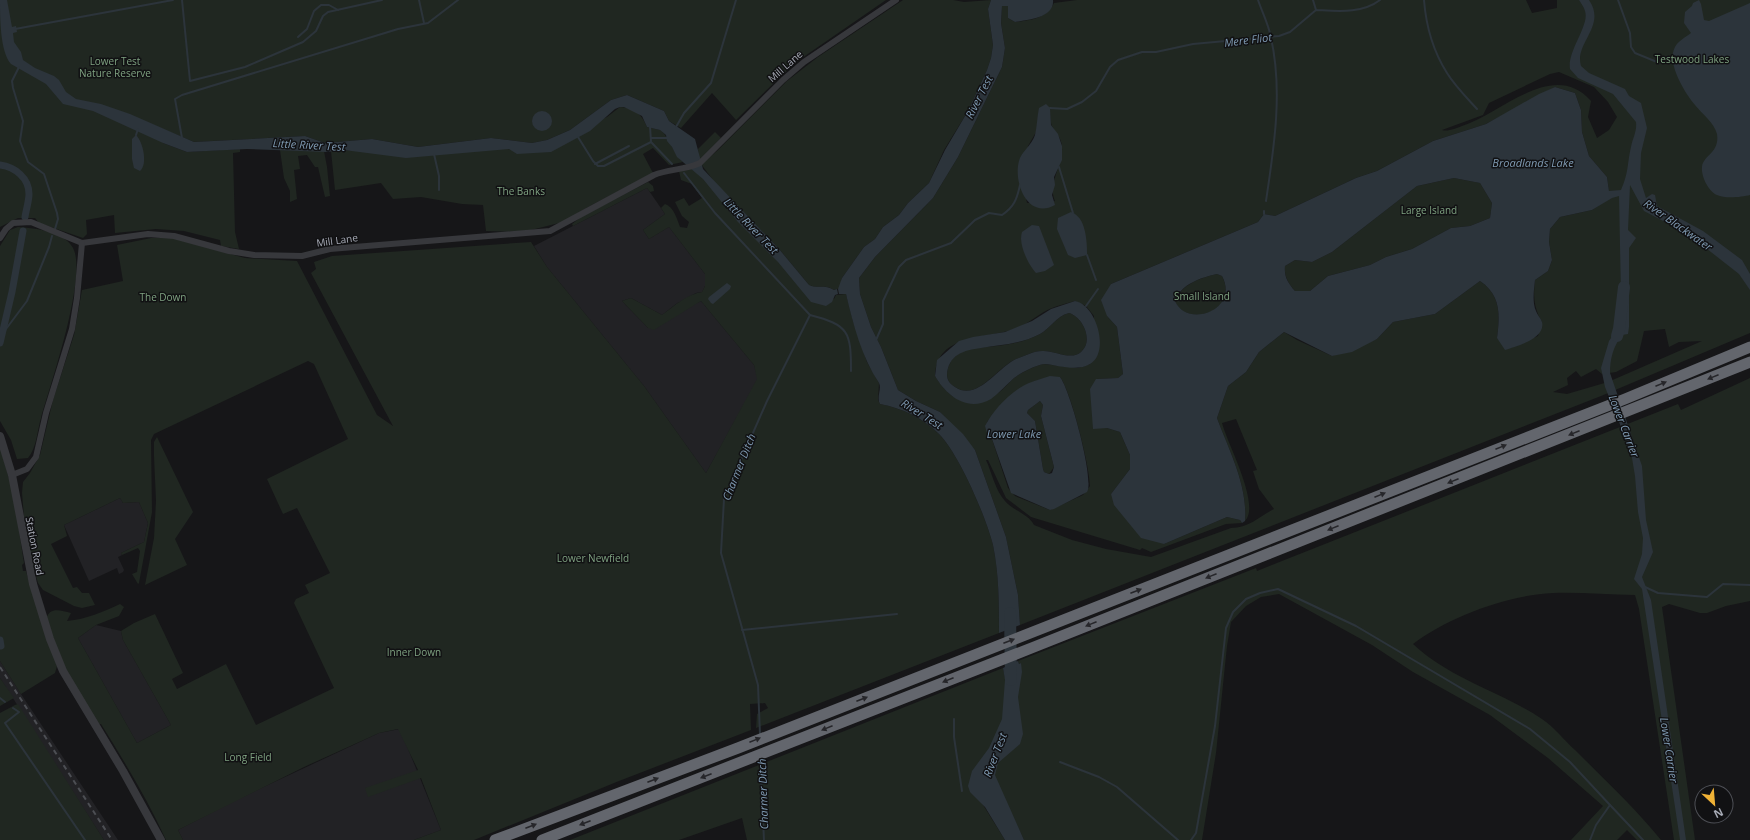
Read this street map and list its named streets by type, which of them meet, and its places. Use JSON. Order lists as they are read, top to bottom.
{
  "streets": {
    "street": ["Mill Lane", "Station Road"]
  },
  "water": [
    "Mere Fliot",
    "River Test",
    "Little River Test",
    "Broadlands Lake",
    "River Blackwater",
    "Lower Carrier",
    "Lower Lake",
    "Charmer Ditch"
  ],
  "parks": [
    "Testwood Lakes",
    "Lower Test Nature Reserve",
    "The Banks",
    "Large Island",
    "Small Island",
    "The Down",
    "Lower Newfield",
    "Inner Down",
    "Long Field"
  ],
  "north": "bottom right"
}
